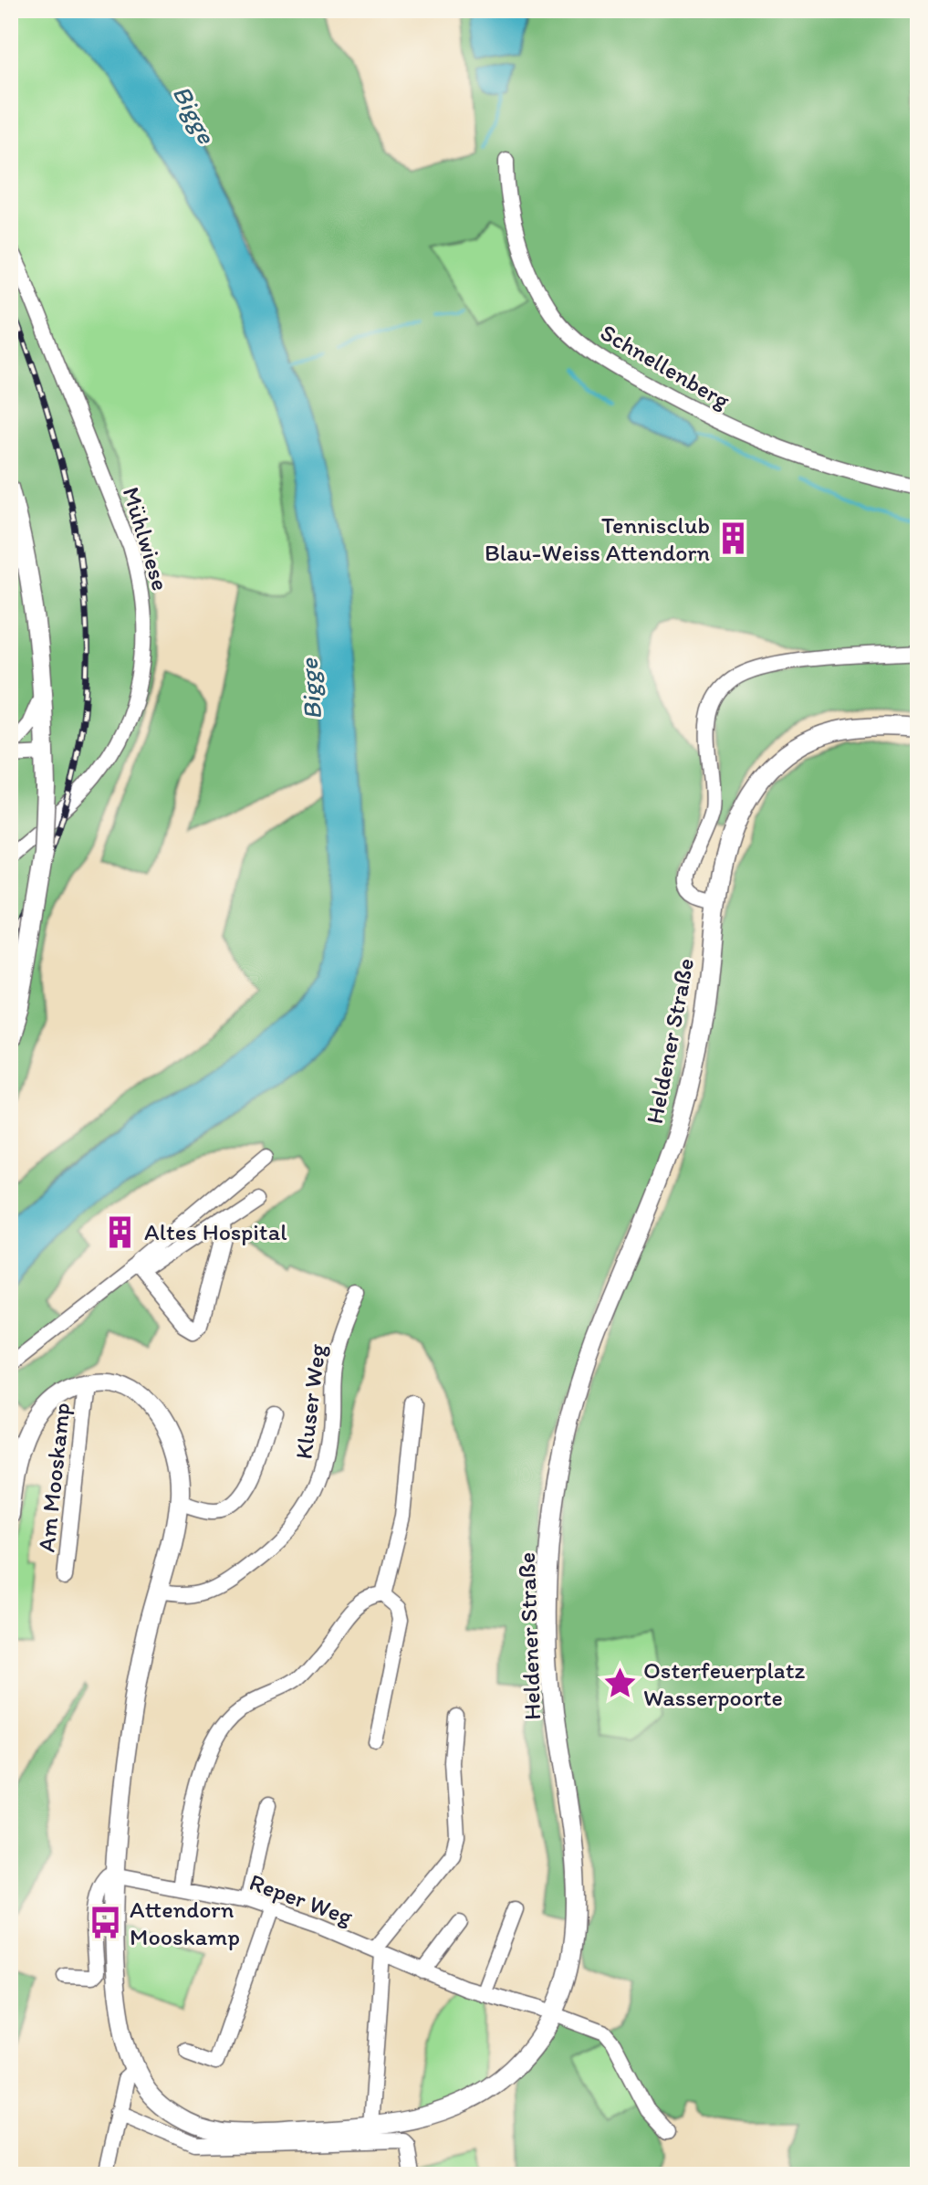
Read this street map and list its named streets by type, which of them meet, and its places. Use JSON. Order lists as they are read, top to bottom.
{
  "streets": {
    "main road": ["Heldener Straße"],
    "street": [
      "Schnellenberg",
      "Mühlwiese",
      "Kluser Weg",
      "Am Mooskamp",
      "Reper Weg"
    ]
  },
  "crossings": [
    ["Heldener Straße", "Kluser Weg"],
    ["Heldener Straße", "Am Mooskamp"],
    ["Heldener Straße", "Reper Weg"]
  ],
  "water": ["Bigge"],
  "places": {
    "building": ["Tennisclub Blau-Weiss Attendorn", "Altes Hospital"],
    "place": ["Osterfeuerplatz Wasserpoorte"],
    "bus stop": ["Attendorn Mooskamp"]
  }
}
